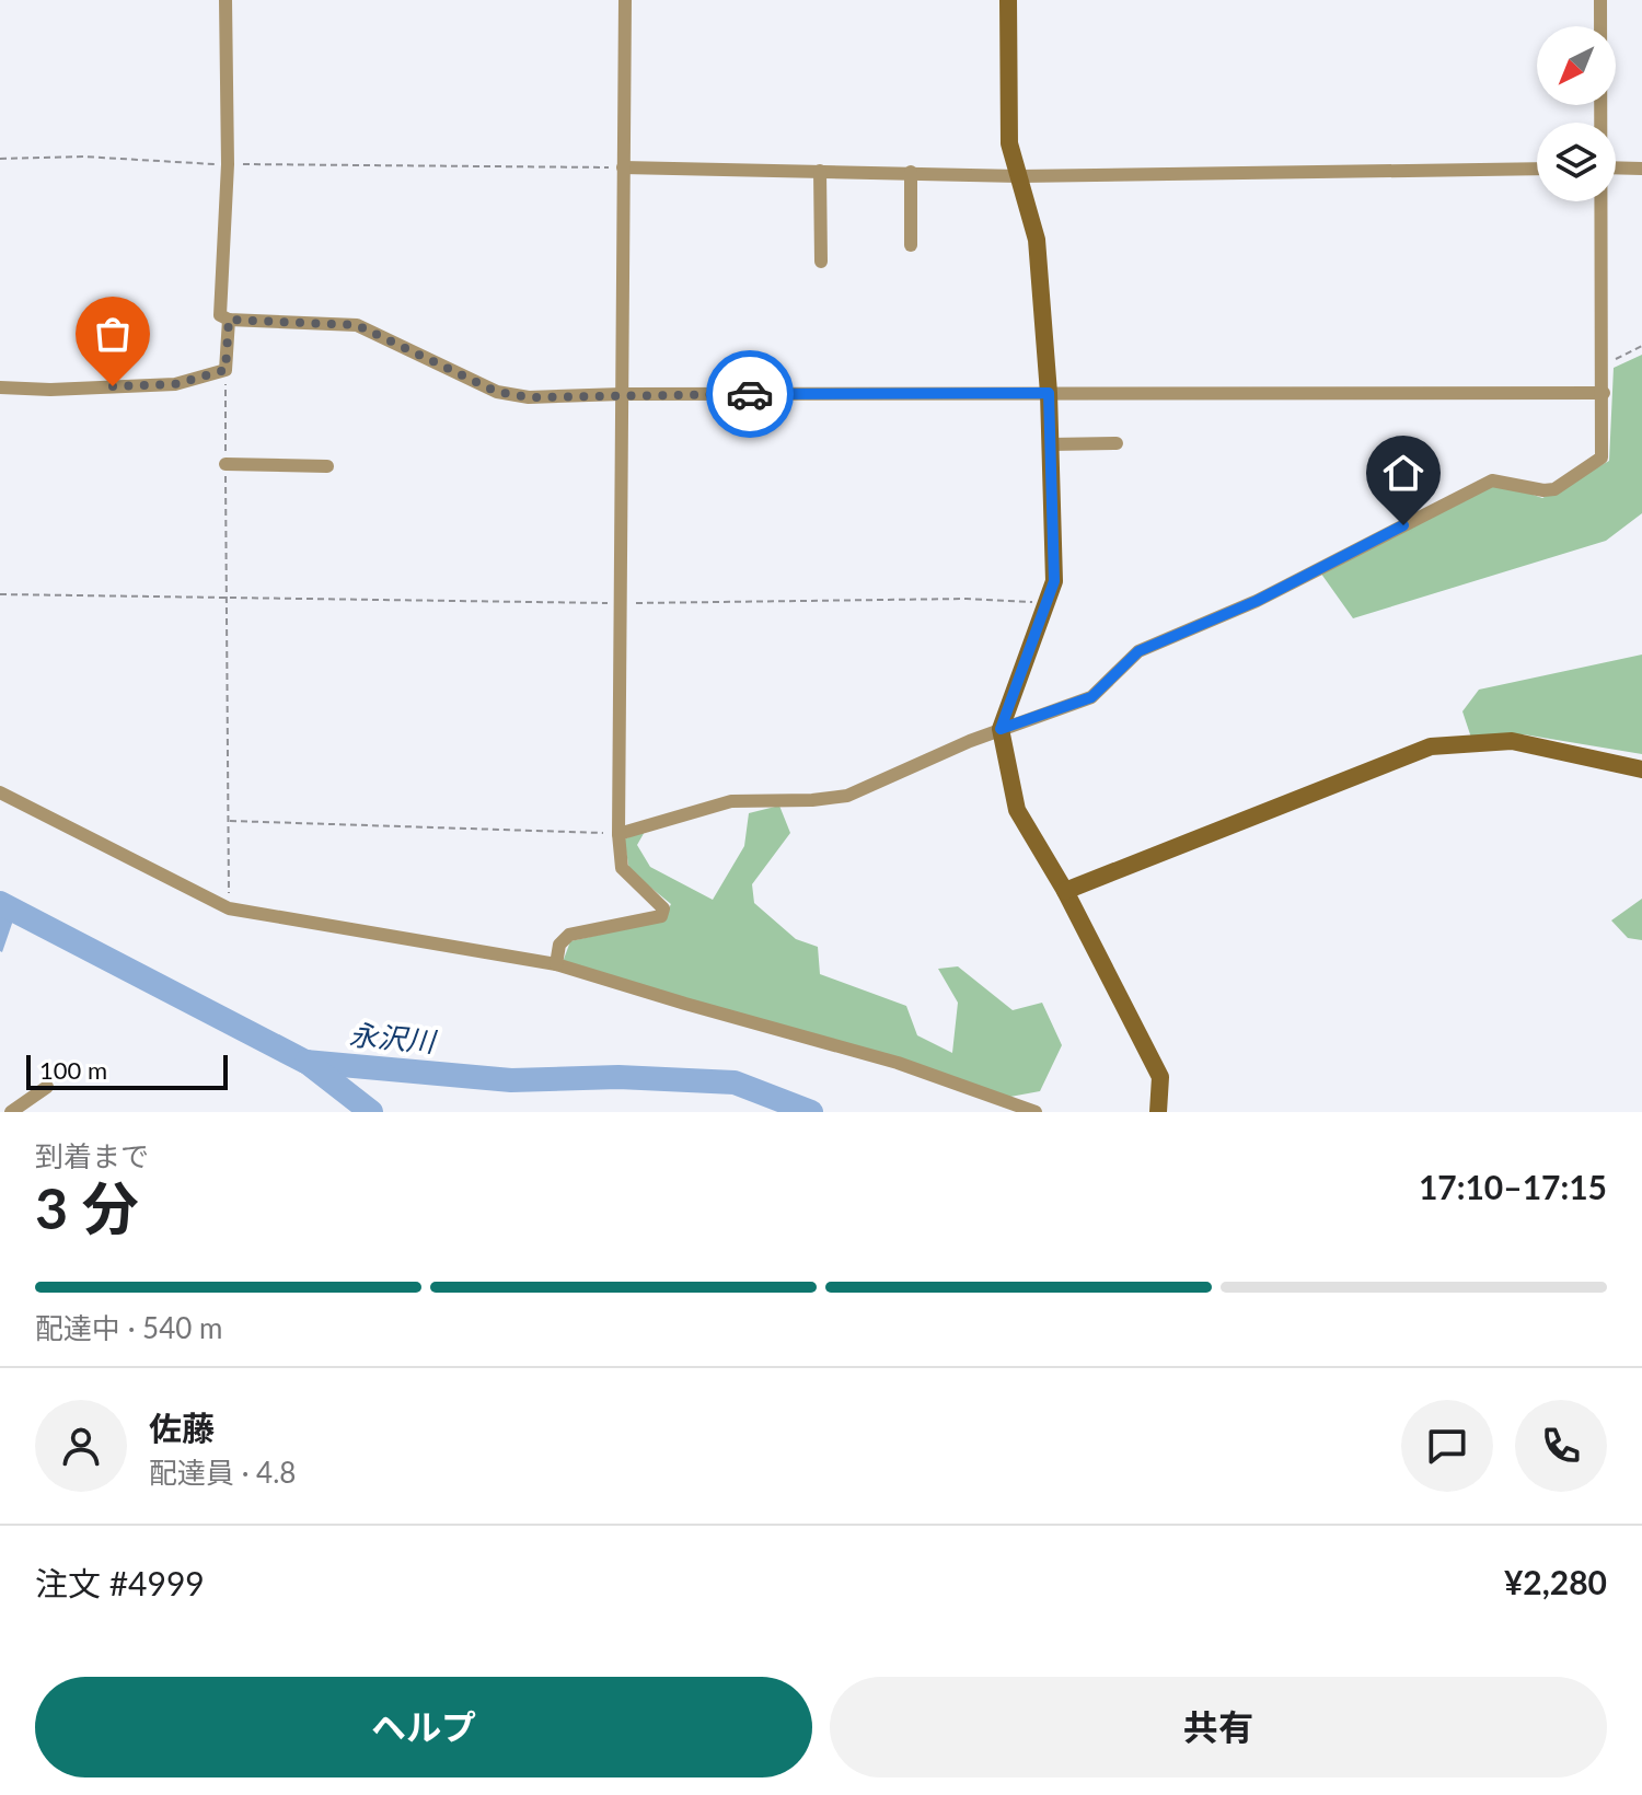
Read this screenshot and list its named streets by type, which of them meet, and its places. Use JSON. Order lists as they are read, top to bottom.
{
  "water": ["永沢川"],
  "scale_bar": "100 m",
  "north": "bottom left",
  "page": {
    "scale": "100 m",
    "heading": ["3 分", "到着まで", "17:10–17:15"],
    "panel": [
      "佐藤",
      "配達員 · 4.8",
      "注文 #4999",
      "¥2,280"
    ],
    "bar": "配達中 · 540 m",
    "buttons": ["ヘルプ", "共有"]
  }
}
